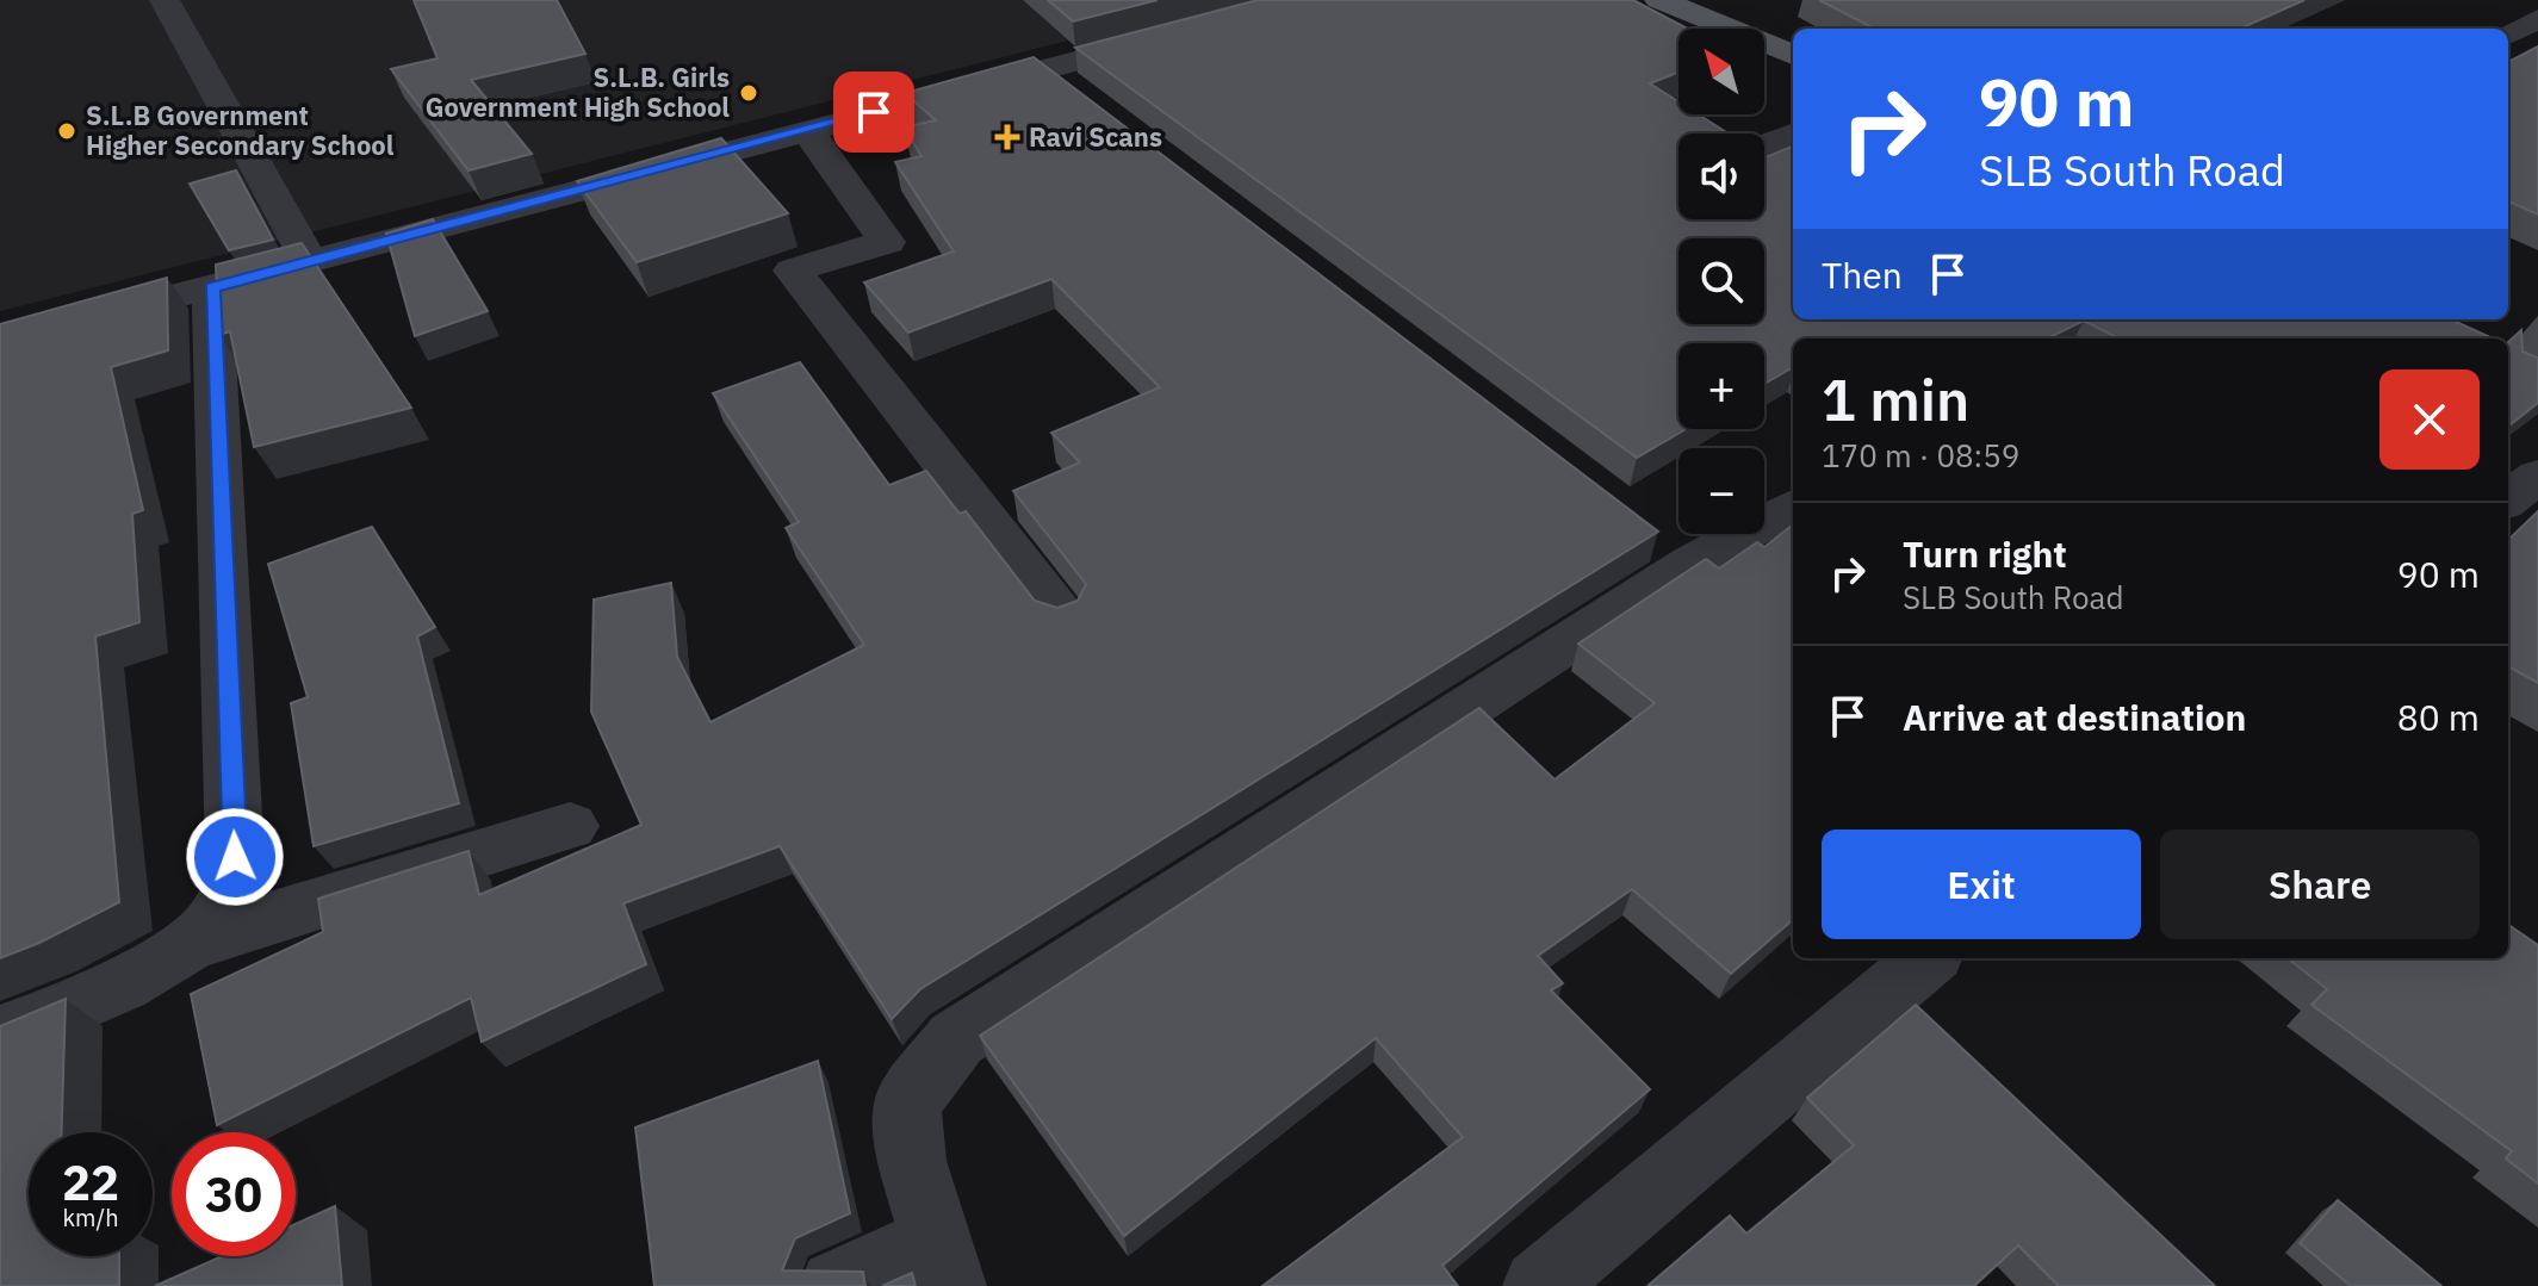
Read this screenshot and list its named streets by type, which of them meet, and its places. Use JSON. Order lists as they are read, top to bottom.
{
  "places": {
    "other": ["S.L.B. Girls Government High School", "S.L.B Government Higher Secondary School"],
    "health": ["Ravi Scans"]
  },
  "north": "top left",
  "page": {
    "map_buttons": ["+", "−"],
    "turn": ["90 m", "SLB South Road"],
    "then": "Then",
    "heading": ["1 min", "170 m · 08:59"],
    "list": [
      {
        "name": "Turn right",
        "note": "SLB South Road",
        "value": "90 m"
      },
      {
        "name": "Arrive at destination",
        "value": "80 m"
      }
    ],
    "buttons": ["Exit", "Share"],
    "speed": "22 km/h",
    "limit": "30"
  }
}
